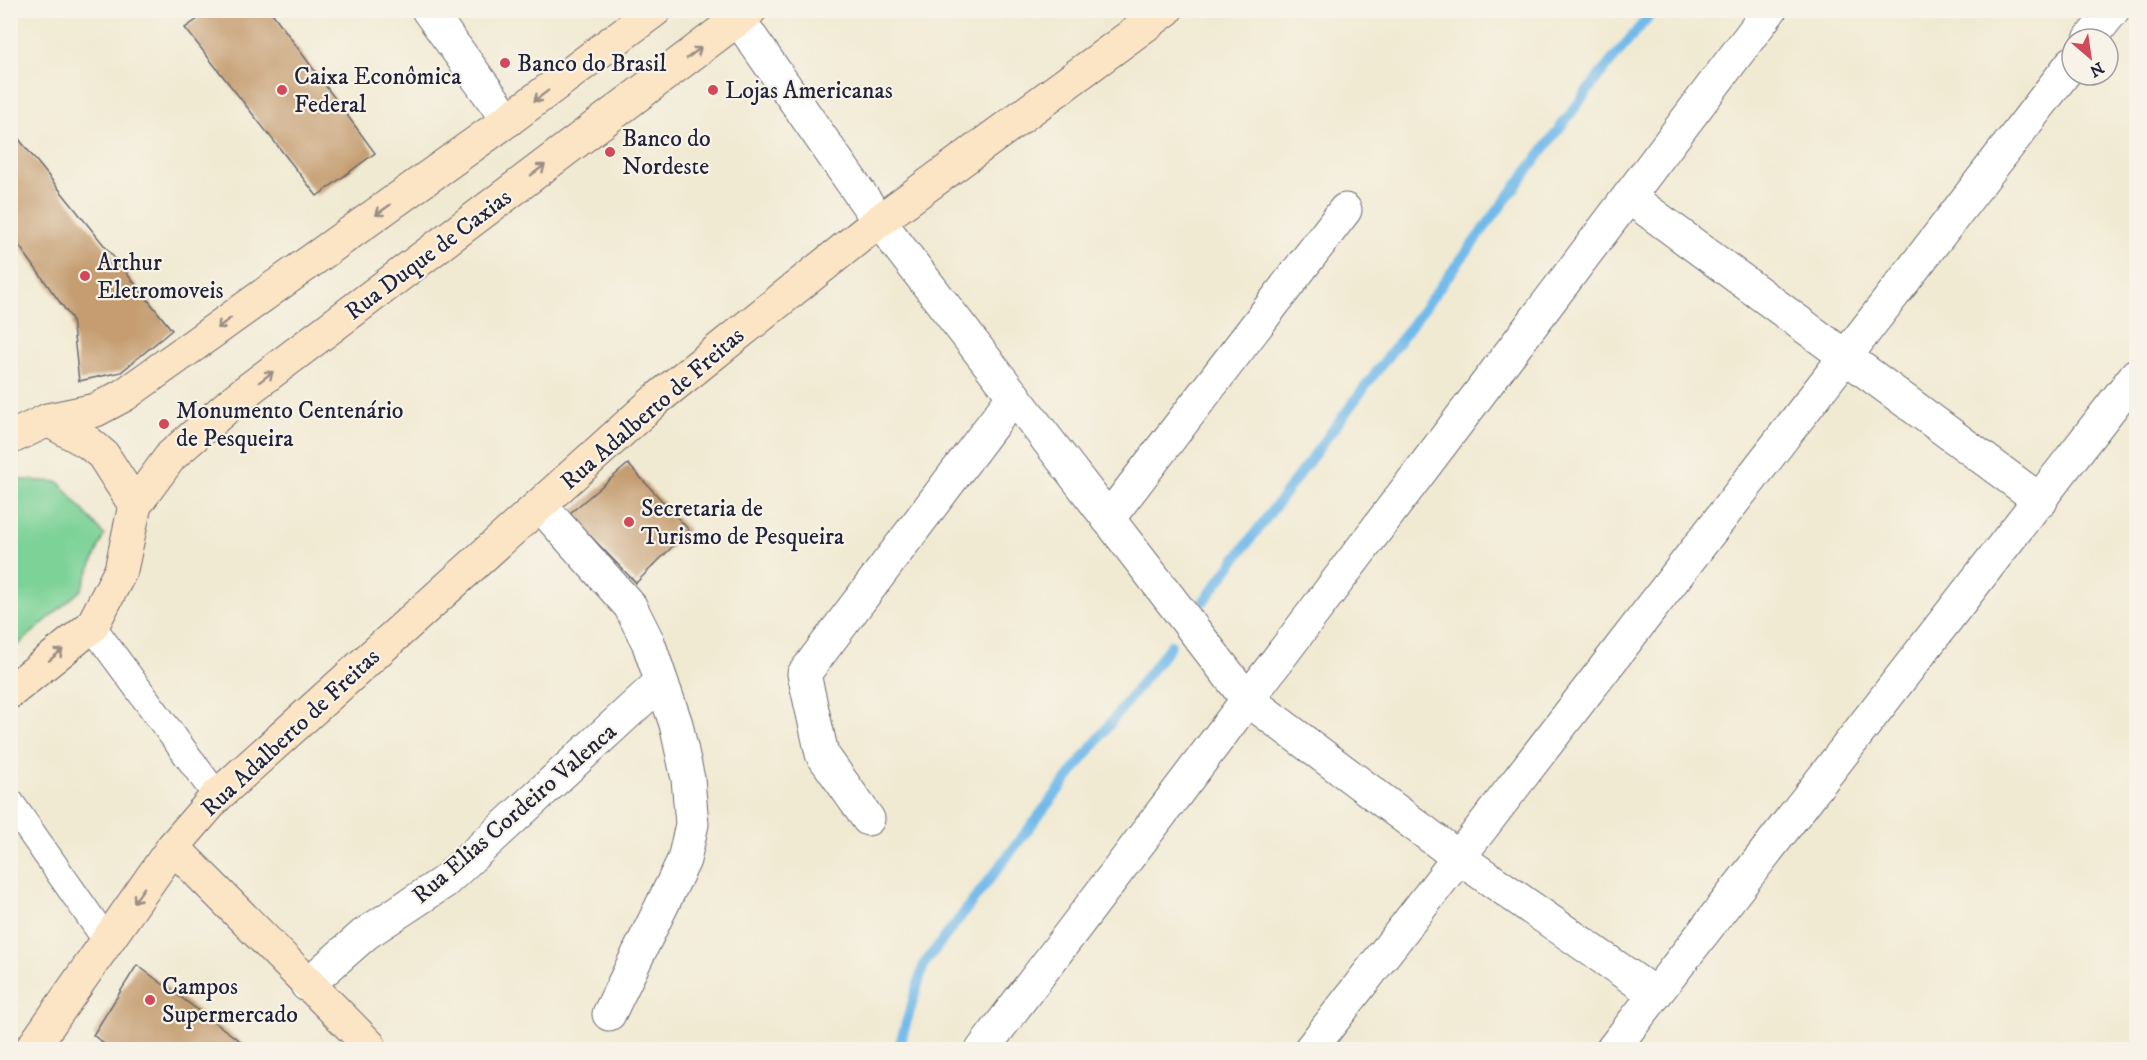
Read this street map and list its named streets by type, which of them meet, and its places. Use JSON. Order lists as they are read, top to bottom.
{
  "streets": {
    "main road": ["Rua Duque de Caxias", "Rua Adalberto de Freitas"],
    "street": ["Rua Elias Cordeiro Valenca"]
  },
  "places": [
    "Banco do Brasil",
    "Caixa Econômica Federal",
    "Lojas Americanas",
    "Banco do Nordeste",
    "Arthur Eletromoveis",
    "Monumento Centenário de Pesqueira",
    "Secretaria de Turismo de Pesqueira",
    "Campos Supermercado"
  ],
  "north": "bottom right"
}
